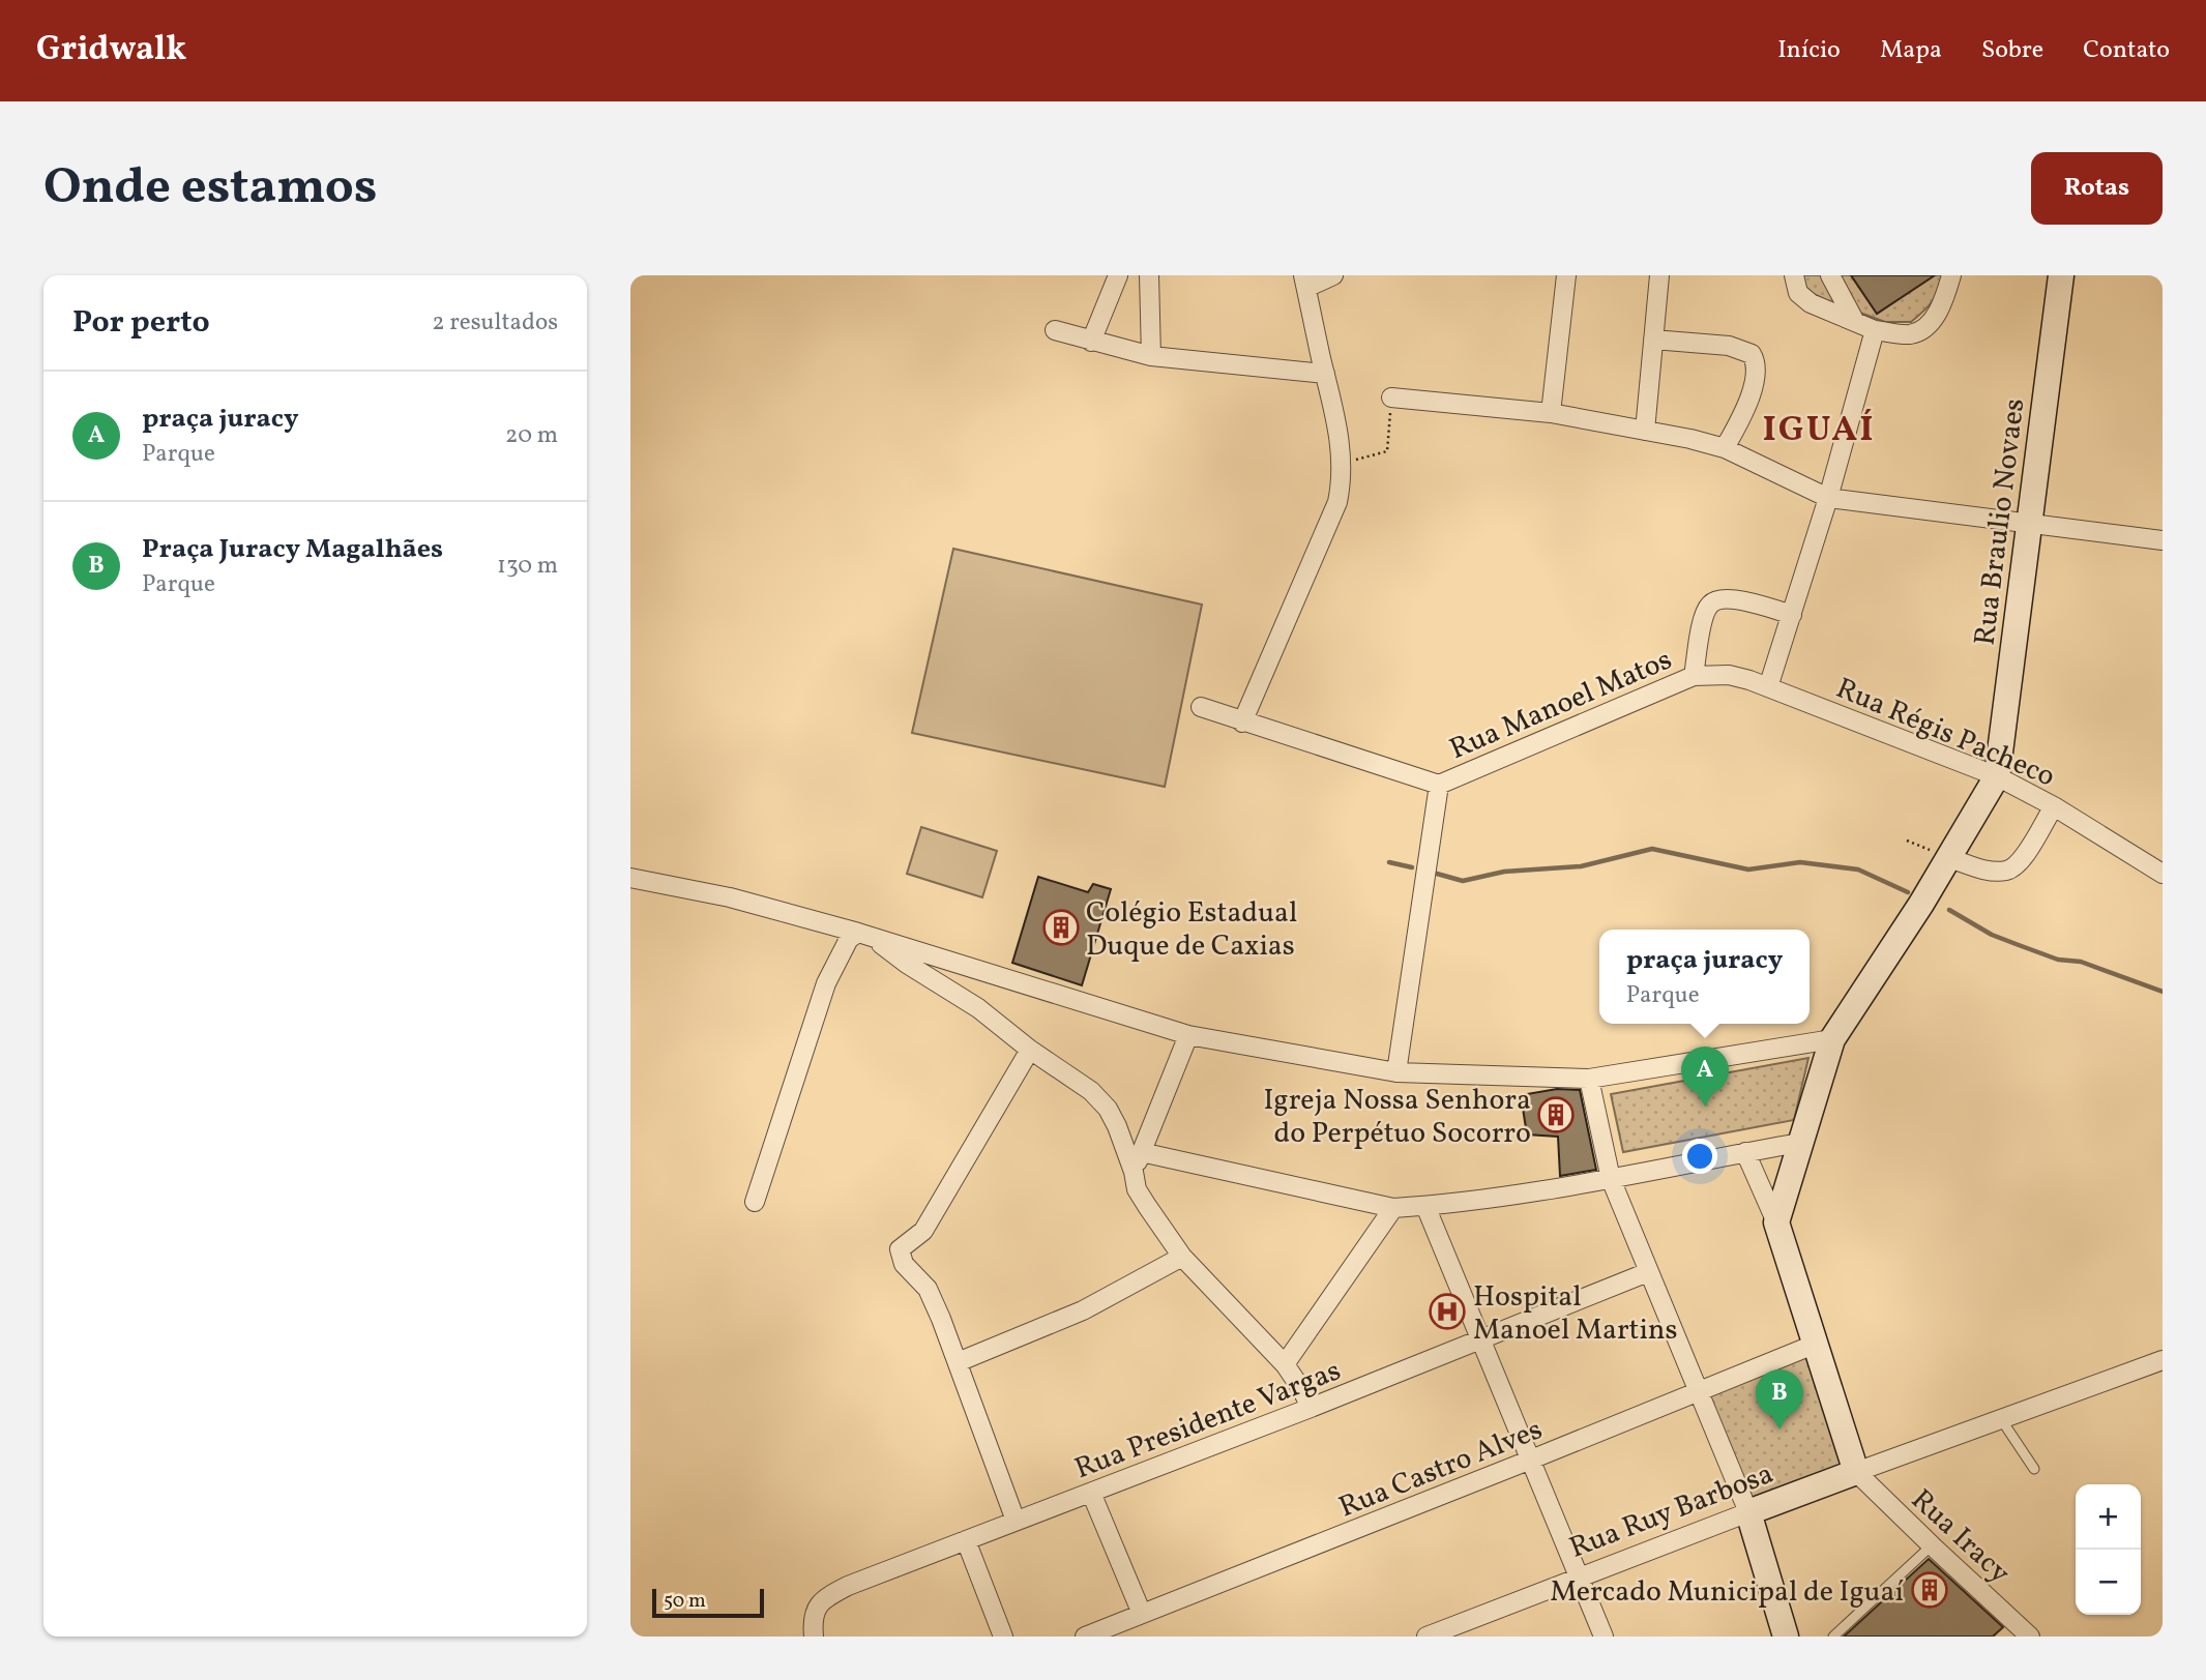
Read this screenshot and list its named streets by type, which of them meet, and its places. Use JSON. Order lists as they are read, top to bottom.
{
  "streets": {
    "street": [
      "Rua Braulio Novaes",
      "Rua Manoel Matos",
      "Rua Régis Pacheco",
      "Rua Presidente Vargas",
      "Rua Castro Alves",
      "Rua Ruy Barbosa",
      "Rua Iracy"
    ]
  },
  "crossings": [
    ["Rua Braulio Novaes", "Rua Régis Pacheco"],
    ["Rua Manoel Matos", "Rua Régis Pacheco"],
    ["Rua Ruy Barbosa", "Rua Iracy"]
  ],
  "districts": ["IGUAÍ"],
  "places": {
    "building": ["Colégio Estadual Duque de Caxias", "Igreja Nossa Senhora do Perpétuo Socorro", "Mercado Municipal de Iguaí"],
    "hospital": ["Hospital Manoel Martins"]
  },
  "scale_bar": "50 m",
  "page": {
    "header": "Gridwalk",
    "nav": [
      "Início",
      "Mapa",
      "Sobre",
      "Contato"
    ],
    "buttons": "Rotas",
    "title": "Onde estamos",
    "heading": ["Por perto", "2 resultados"],
    "list": [
      {
        "mark": "A",
        "name": "praça juracy",
        "note": "Parque",
        "value": "20 m"
      },
      {
        "mark": "B",
        "name": "Praça Juracy Magalhães",
        "note": "Parque",
        "value": "130 m"
      }
    ],
    "popup": ["praça juracy", "Parque"],
    "pins": ["A", "B"],
    "map_buttons": ["+", "−"],
    "scale": "50 m"
  }
}
